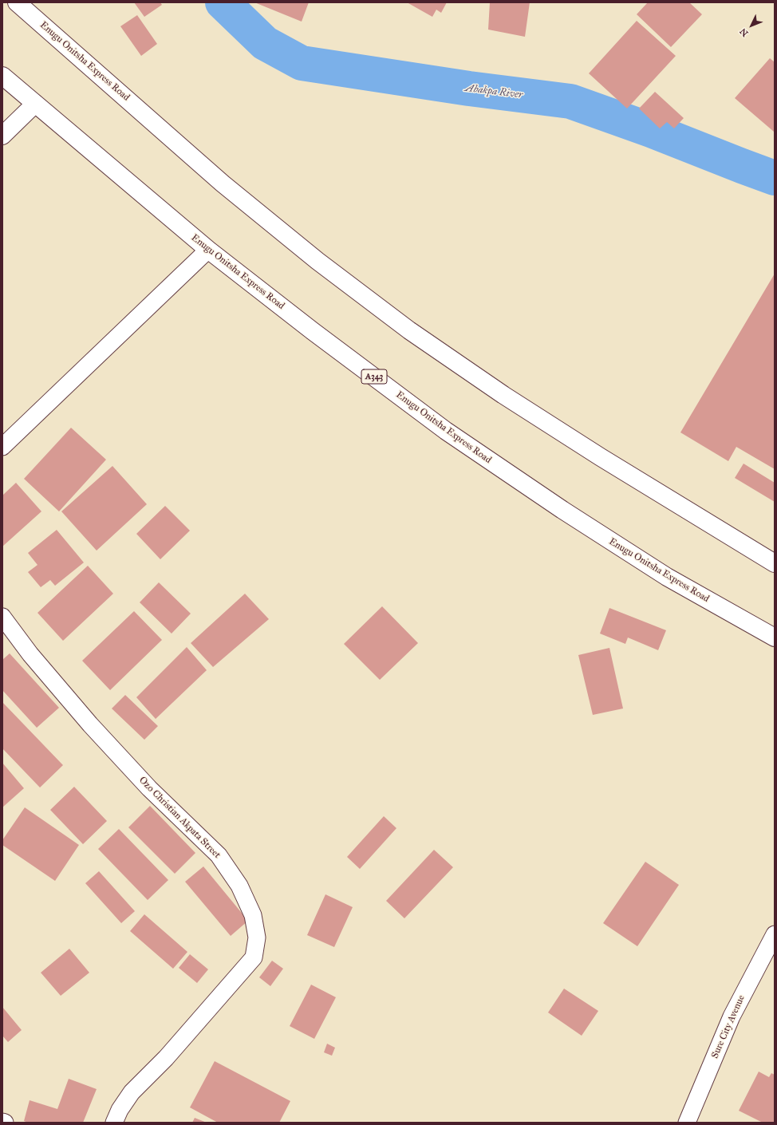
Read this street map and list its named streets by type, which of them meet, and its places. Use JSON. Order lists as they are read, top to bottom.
{
  "streets": {
    "main road": ["Enugu Onitsha Express Road", "A343"],
    "street": ["Ozo Christian Akpata Street", "Sure City Avenue"]
  },
  "water": ["Abakpa River"],
  "north": "bottom left"
}
